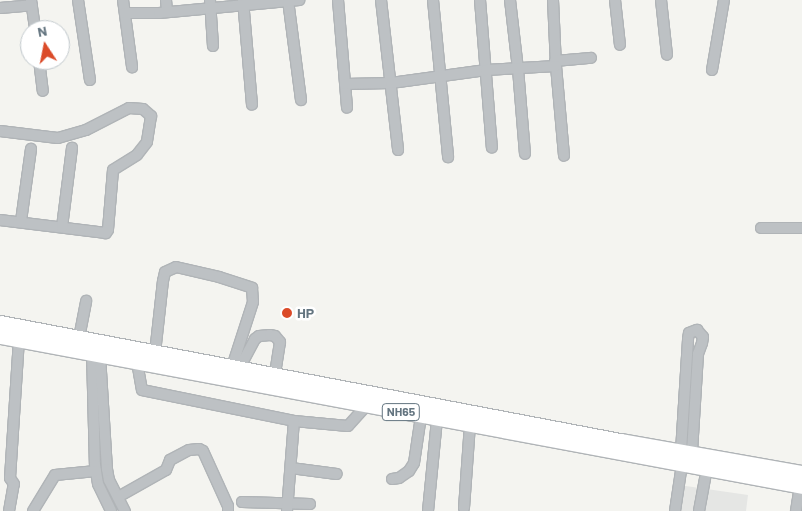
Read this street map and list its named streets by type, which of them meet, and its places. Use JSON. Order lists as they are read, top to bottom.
{
  "streets": {
    "highway": ["NH65"]
  },
  "places": ["HP"],
  "north": "top"
}
